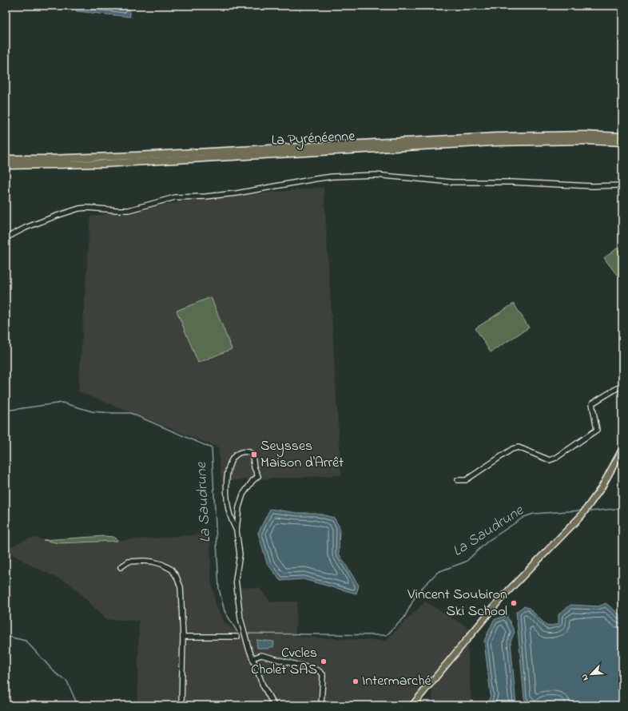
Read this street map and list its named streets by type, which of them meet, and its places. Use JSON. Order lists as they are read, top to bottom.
{
  "streets": {
    "highway": ["La Pyrénéenne"]
  },
  "water": ["La Saudrune"],
  "places": {
    "transit": ["Seysses Maison d'Arrêt"],
    "other": ["Vincent Soubiron Ski School", "Cvcles Cholet SAS", "Intermarché"]
  },
  "north": "bottom left"
}
